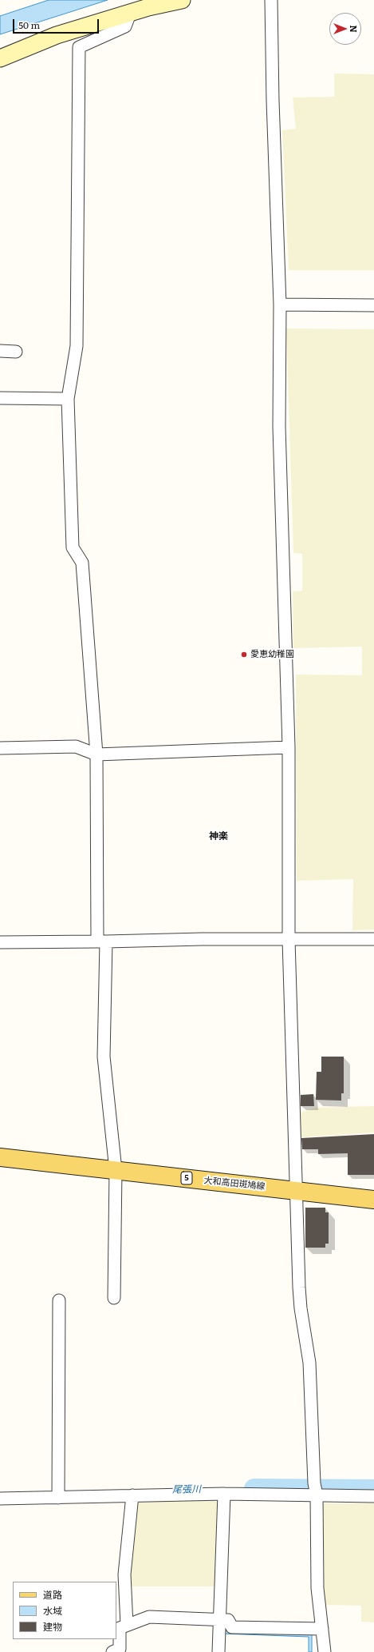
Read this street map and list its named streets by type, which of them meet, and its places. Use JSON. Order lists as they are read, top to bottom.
{
  "streets": {
    "main road": ["5", "大和高田斑鳩線"]
  },
  "districts": ["神楽"],
  "water": ["尾張川"],
  "places": ["愛恵幼稚園"],
  "legend": ["道路", "水域", "建物"],
  "scale_bar": "50 m",
  "north": "right"
}
